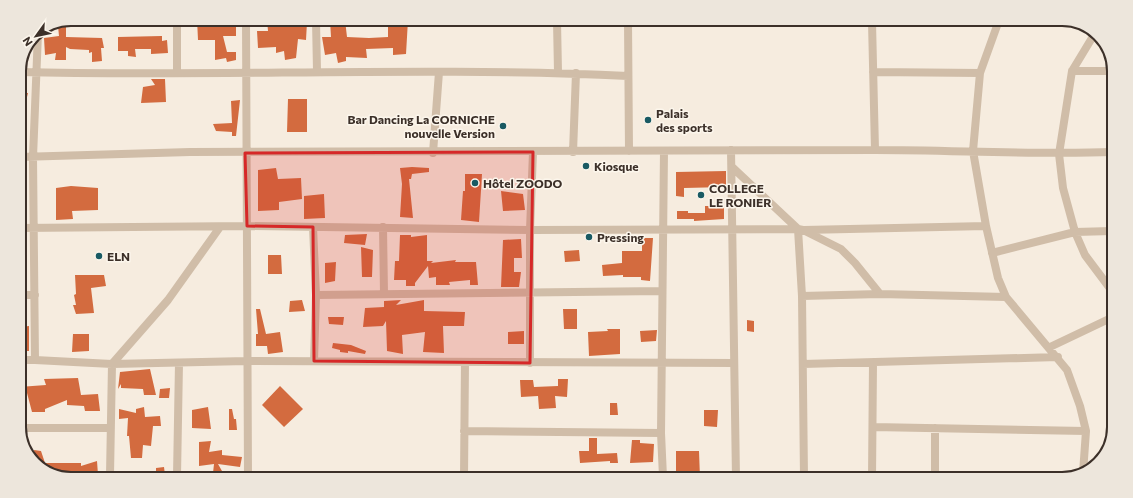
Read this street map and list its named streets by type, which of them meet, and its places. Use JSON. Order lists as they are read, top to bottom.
{
  "places": [
    "Palais des sports",
    "Bar Dancing La CORNICHE nouvelle Version",
    "Kiosque",
    "Hôtel ZOODO",
    "COLLEGE LE RONIER",
    "Pressing",
    "ELN"
  ],
  "north": "bottom left"
}
